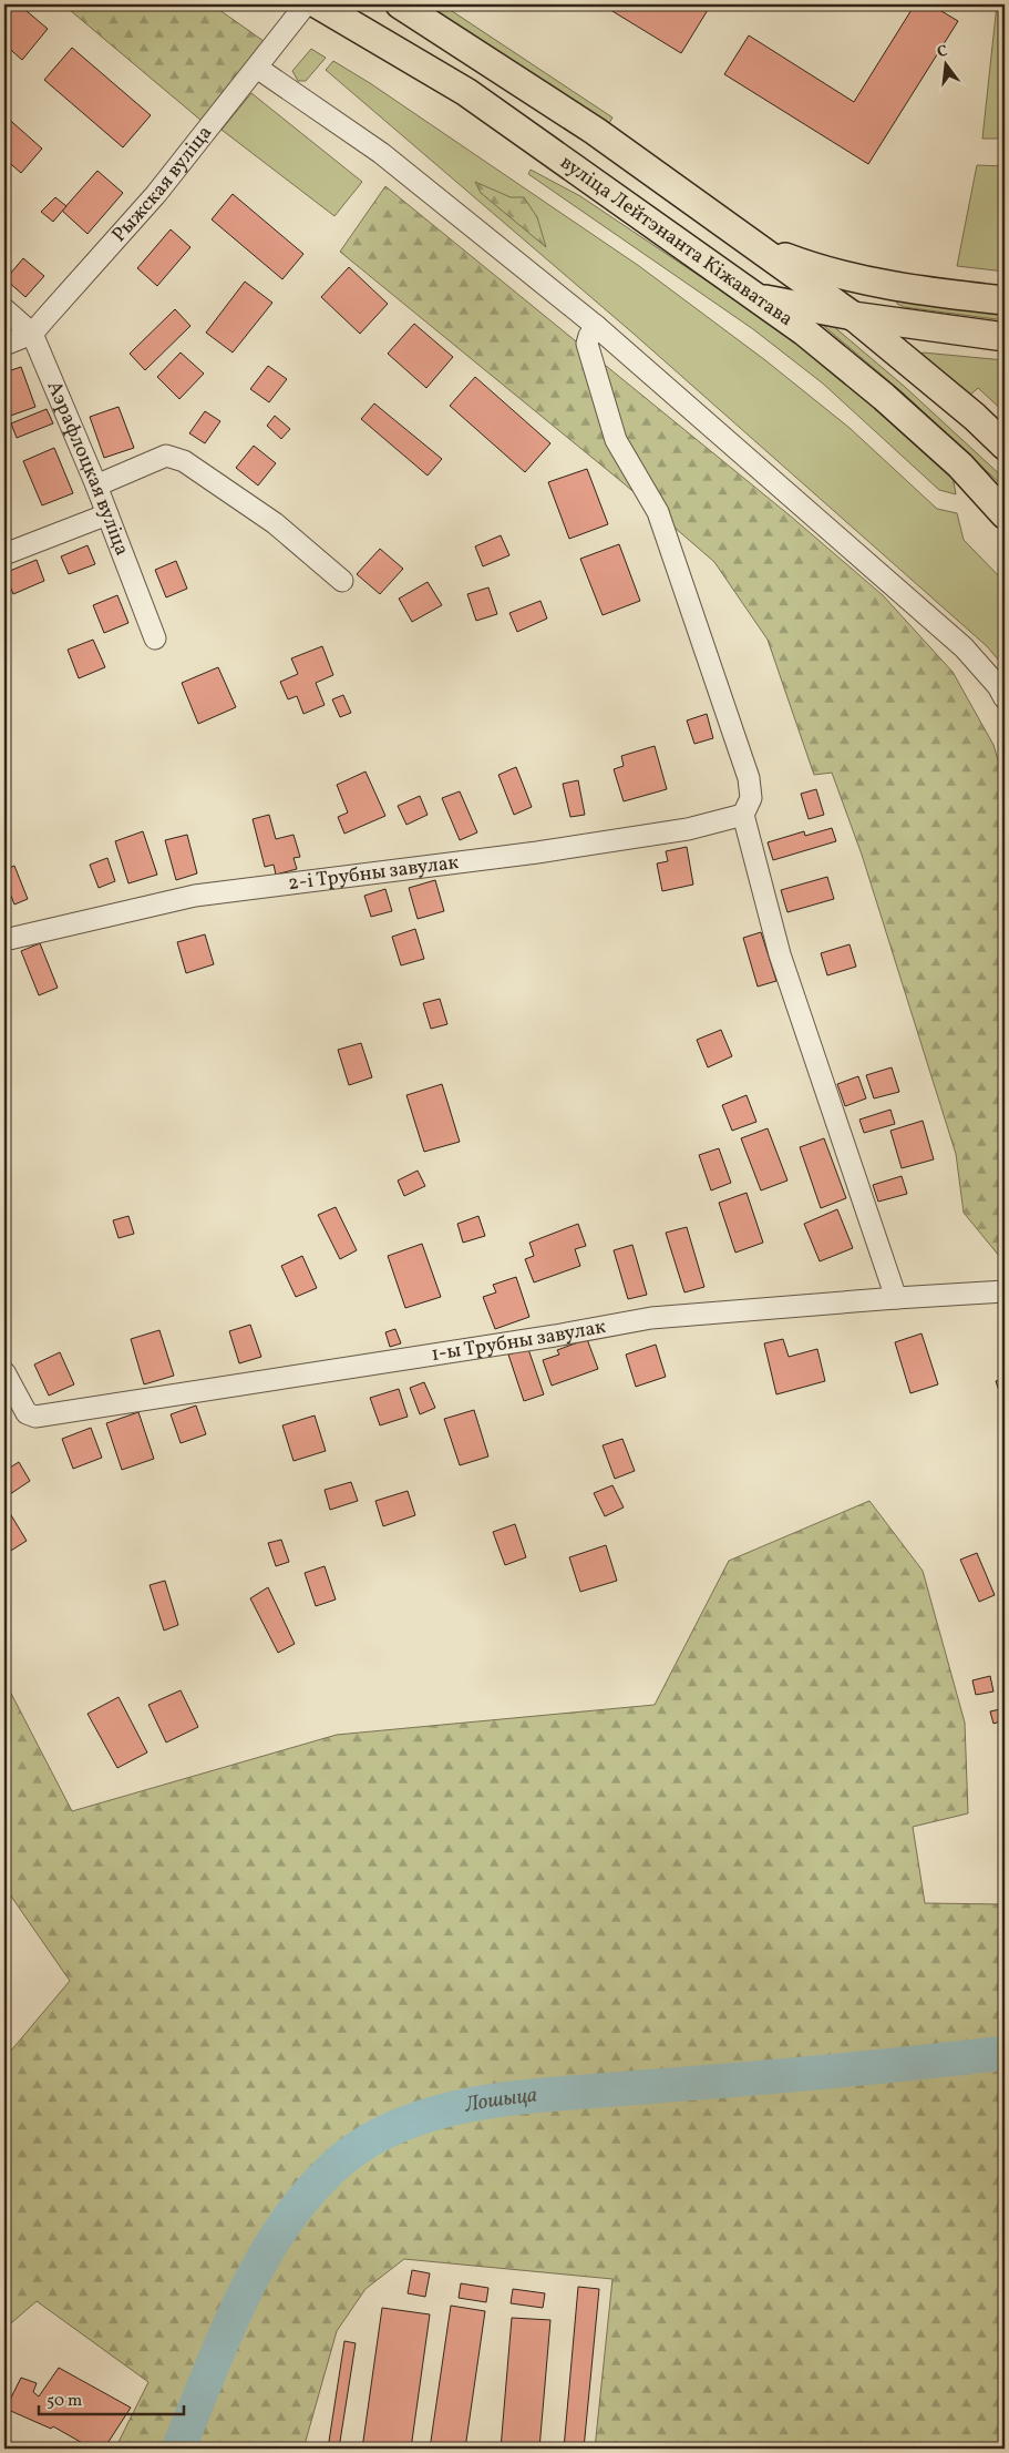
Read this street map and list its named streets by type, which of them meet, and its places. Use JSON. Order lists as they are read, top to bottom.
{
  "streets": {
    "main road": ["вуліца Лейтэнанта Кіжаватава"],
    "street": [
      "Рыжская вуліца",
      "Аэрафлоцкая вуліца",
      "2-і Трубны завулак",
      "1-ы Трубны завулак"
    ]
  },
  "crossings": [
    ["Рыжская вуліца", "Аэрафлоцкая вуліца"]
  ],
  "water": ["Лошыца"],
  "scale_bar": "50 m",
  "north": "top"
}
